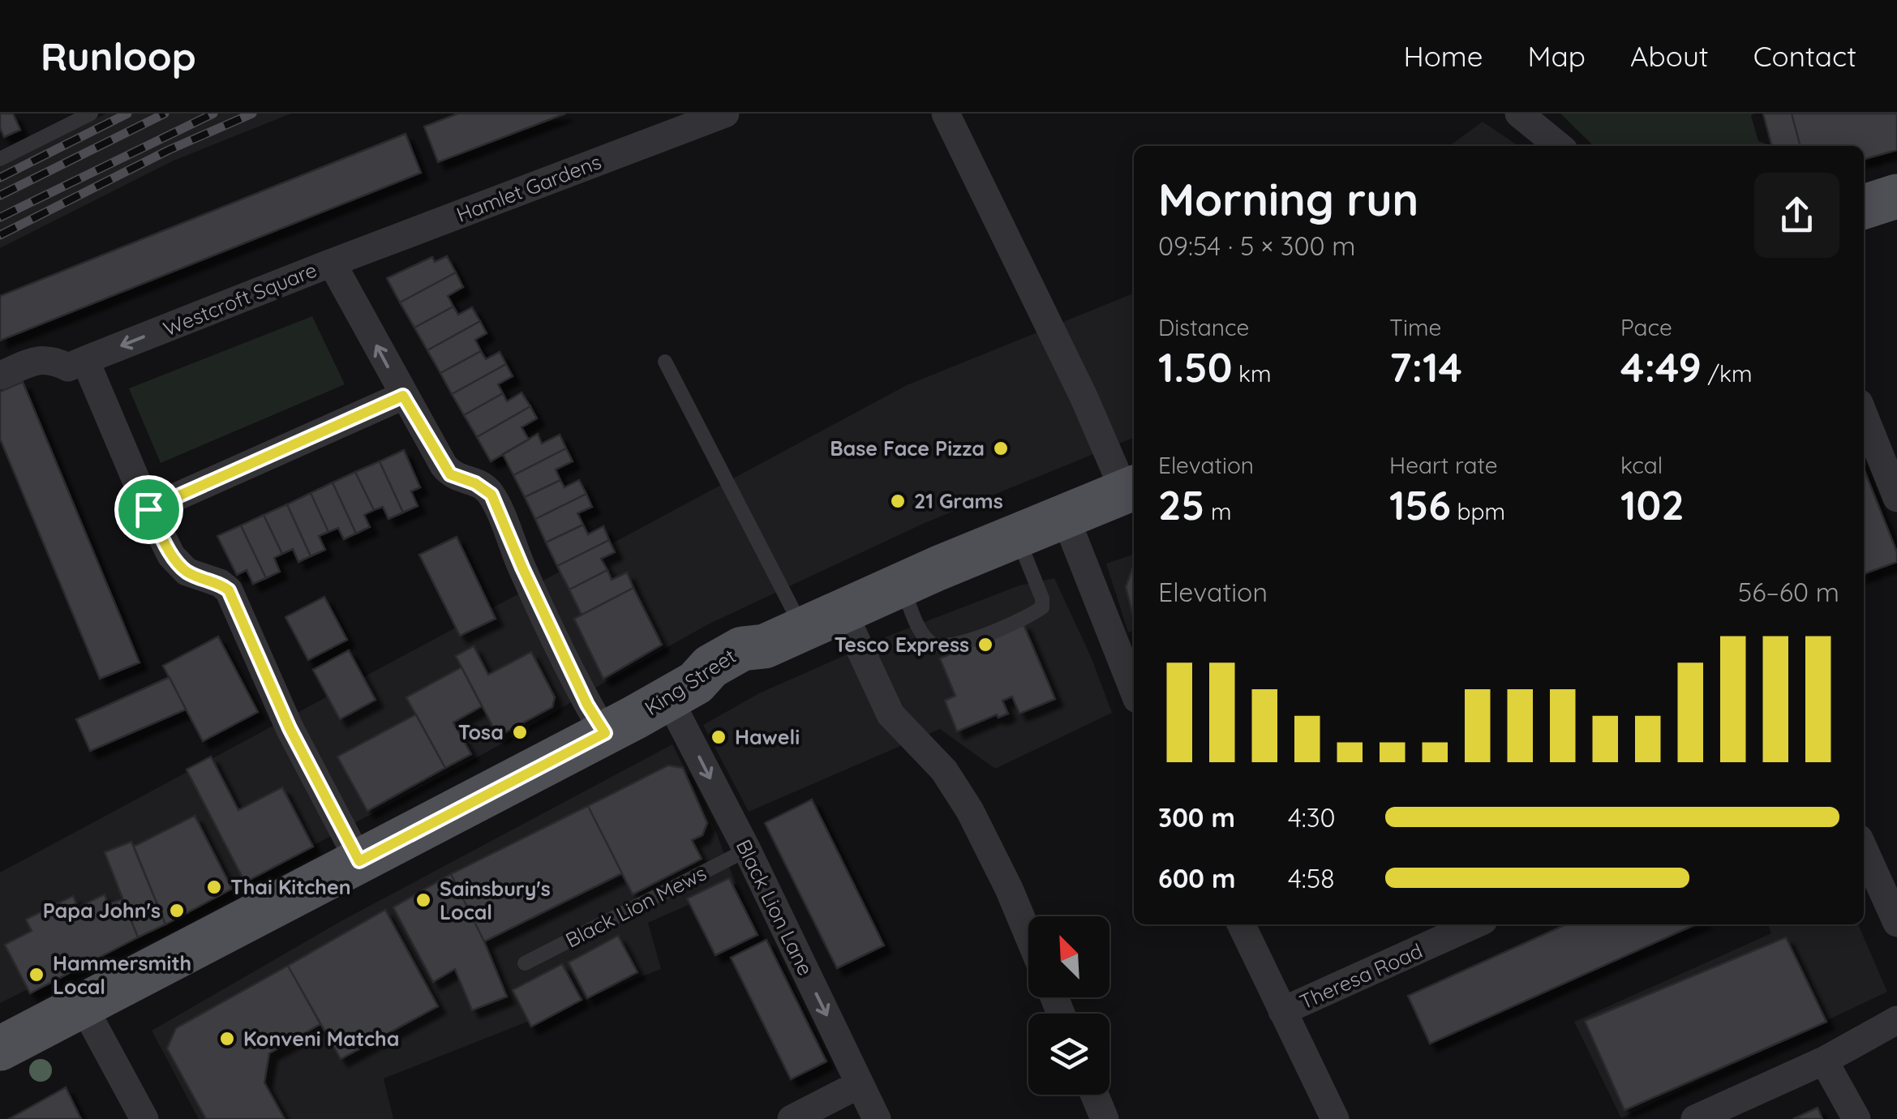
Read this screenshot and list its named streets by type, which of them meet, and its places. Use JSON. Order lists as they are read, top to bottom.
{
  "streets": {
    "main road": ["King Street"],
    "street": [
      "Hamlet Gardens",
      "Westcroft Square",
      "Black Lion Lane",
      "Theresa Road"
    ],
    "lane": ["Black Lion Mews"]
  },
  "crossings": [
    ["Hamlet Gardens", "Westcroft Square"],
    ["Westcroft Square", "King Street"],
    ["King Street", "Black Lion Lane"],
    ["Black Lion Mews", "Black Lion Lane"]
  ],
  "places": [
    "Base Face Pizza",
    "21 Grams",
    "Tesco Express",
    "Tosa",
    "Haweli",
    "Thai Kitchen",
    "Sainsbury's Local",
    "Papa John's",
    "Hammersmith Local",
    "Konveni Matcha"
  ],
  "north": "top left",
  "page": {
    "header": "Runloop",
    "nav": [
      "Home",
      "Map",
      "About",
      "Contact"
    ],
    "heading": ["Morning run", "09:54 · 5 × 300 m"],
    "stats": [
      ["Distance", "1.50 km"],
      ["Time", "7:14"],
      ["Pace", "4:49 /km"],
      ["Elevation", "25 m"],
      ["Heart rate", "156 bpm"],
      ["kcal", "102"]
    ],
    "chart": ["Elevation", "56–60 m"],
    "list": [
      {
        "name": "300 m",
        "note": "4:30"
      },
      {
        "name": "600 m",
        "note": "4:58"
      }
    ]
  }
}
